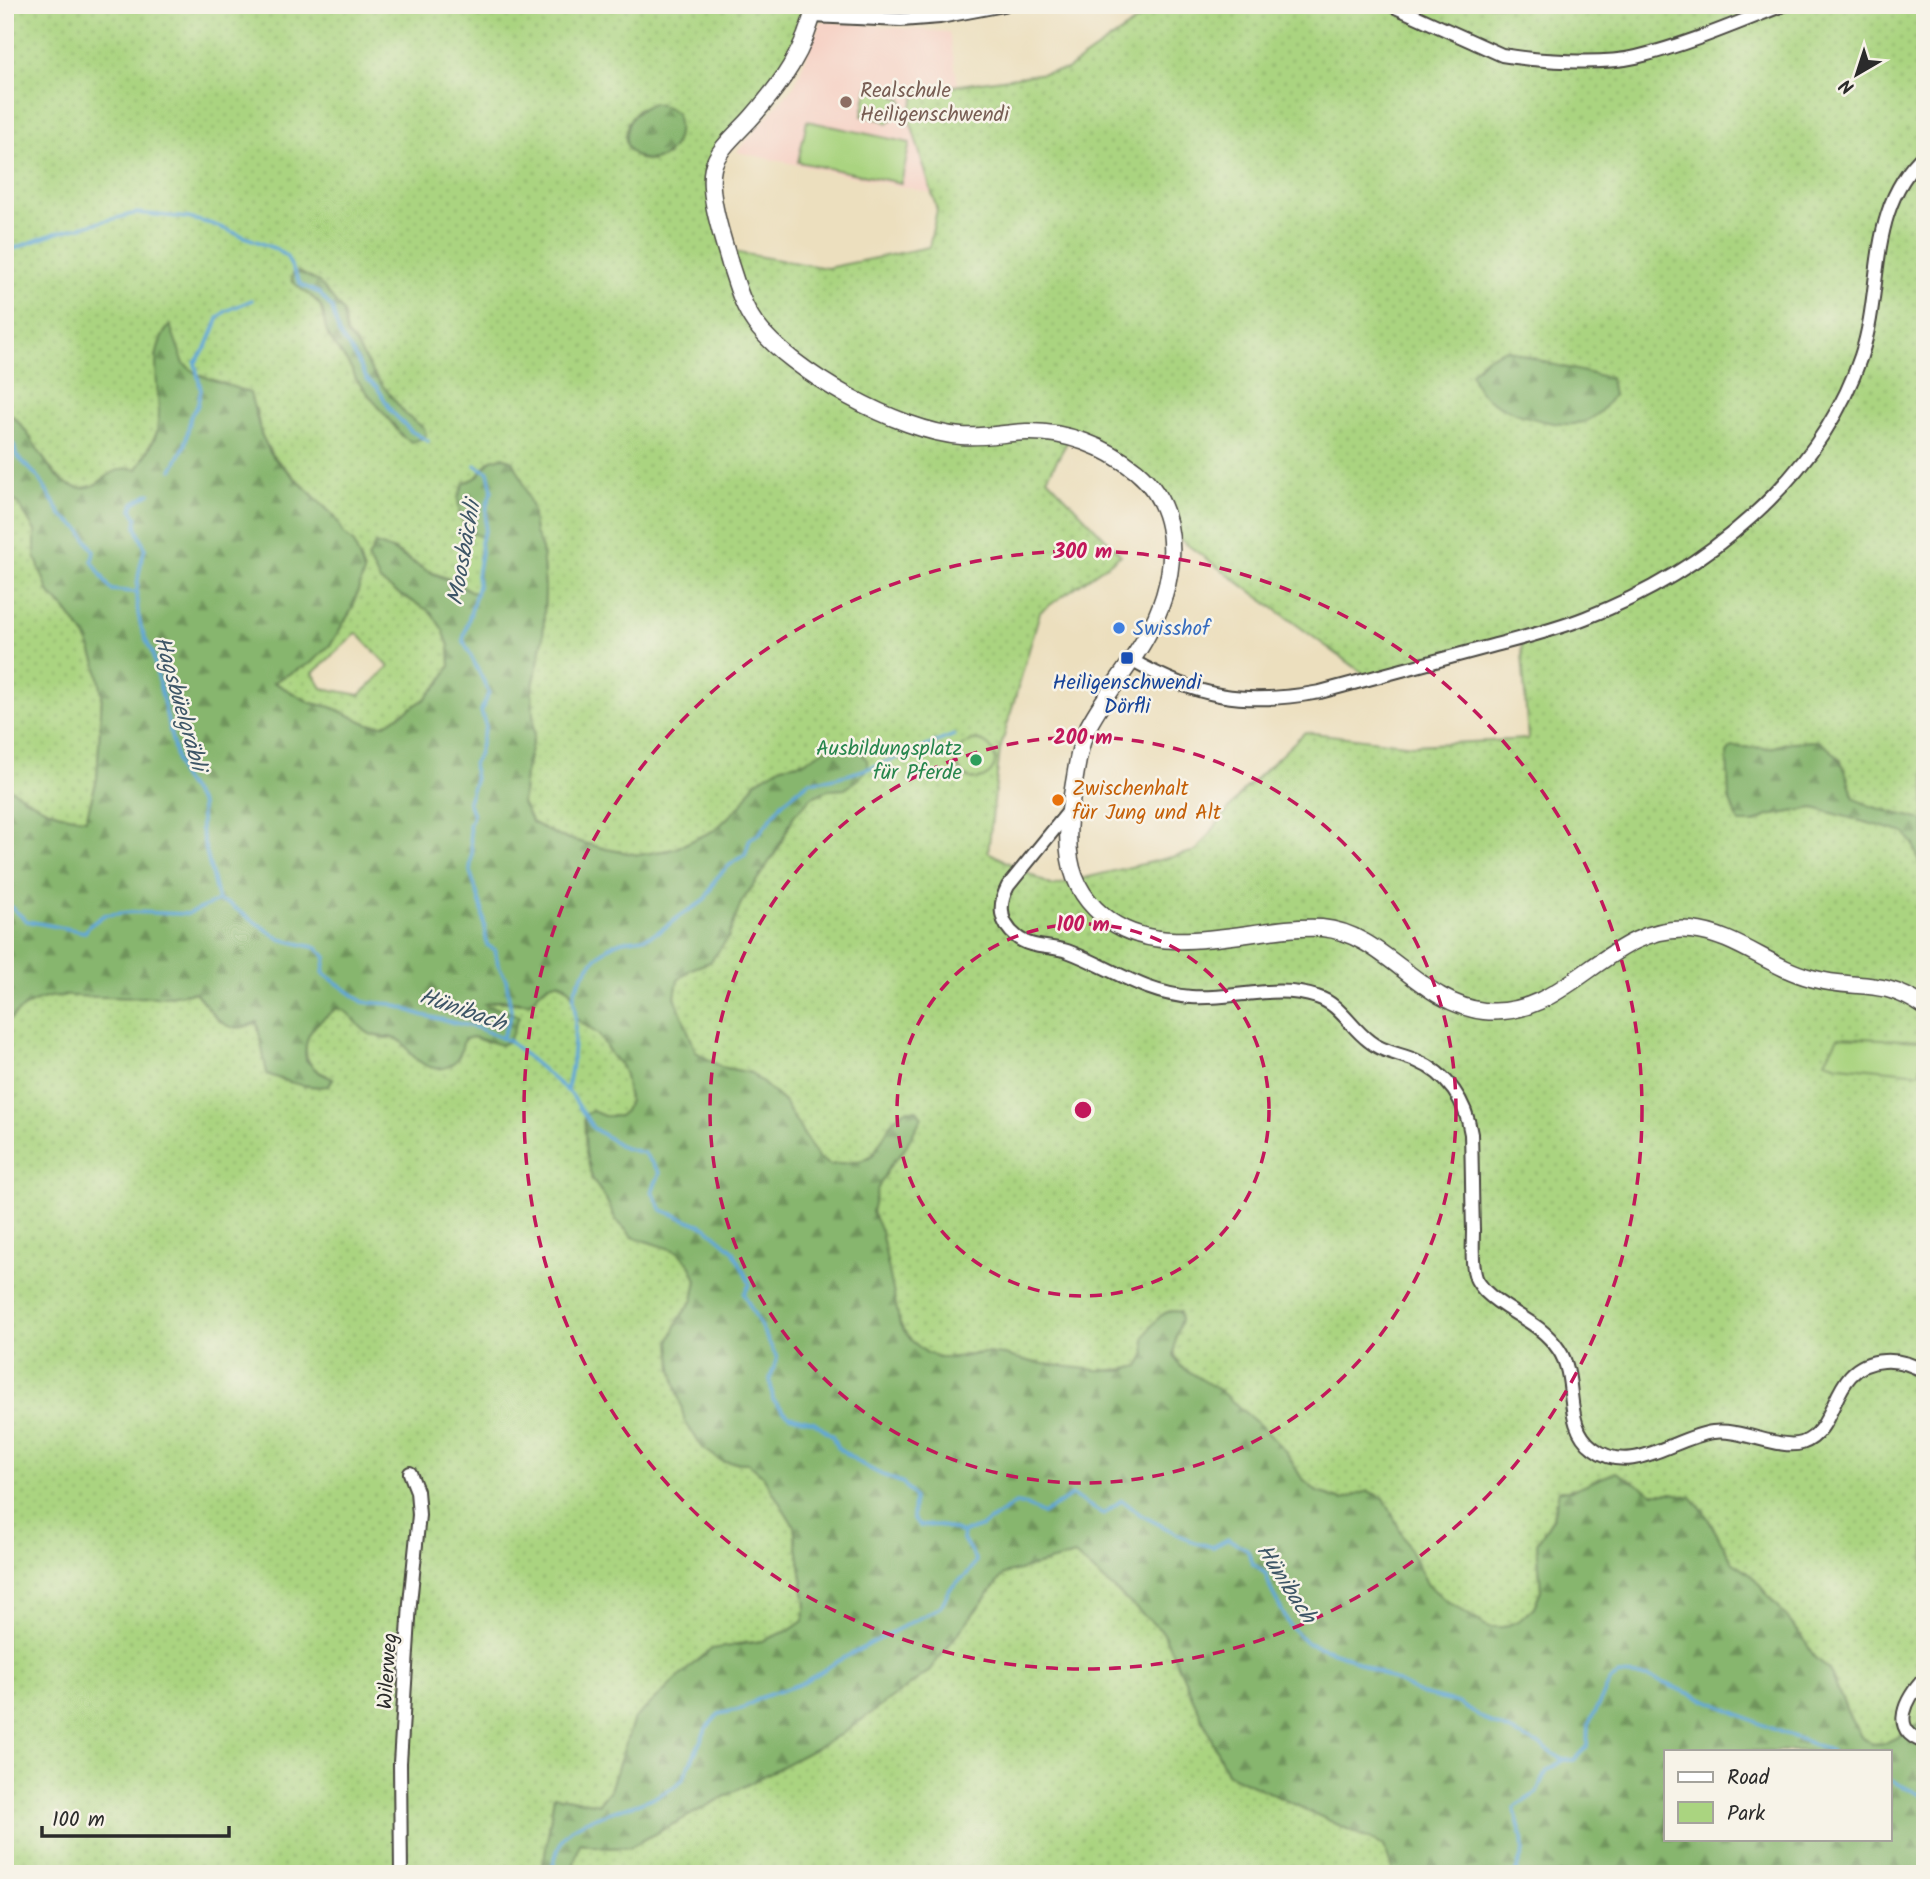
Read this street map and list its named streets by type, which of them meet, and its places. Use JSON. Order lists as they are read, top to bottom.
{
  "streets": {
    "street": ["Wilerweg"]
  },
  "water": ["Moosbächli", "Hagsbüelgräbli", "Hünibach"],
  "places": {
    "other": [
      "Realschule Heiligenschwendi",
      "Swisshof",
      "Ausbildungsplatz für Pferde",
      "Zwischenhalt für Jung und Alt"
    ],
    "transit": ["Heiligenschwendi Dörfli"]
  },
  "legend": ["Road", "Park"],
  "scale_bar": "100 m",
  "north": "bottom left",
  "rings": ["300 m", "200 m", "100 m"]
}
